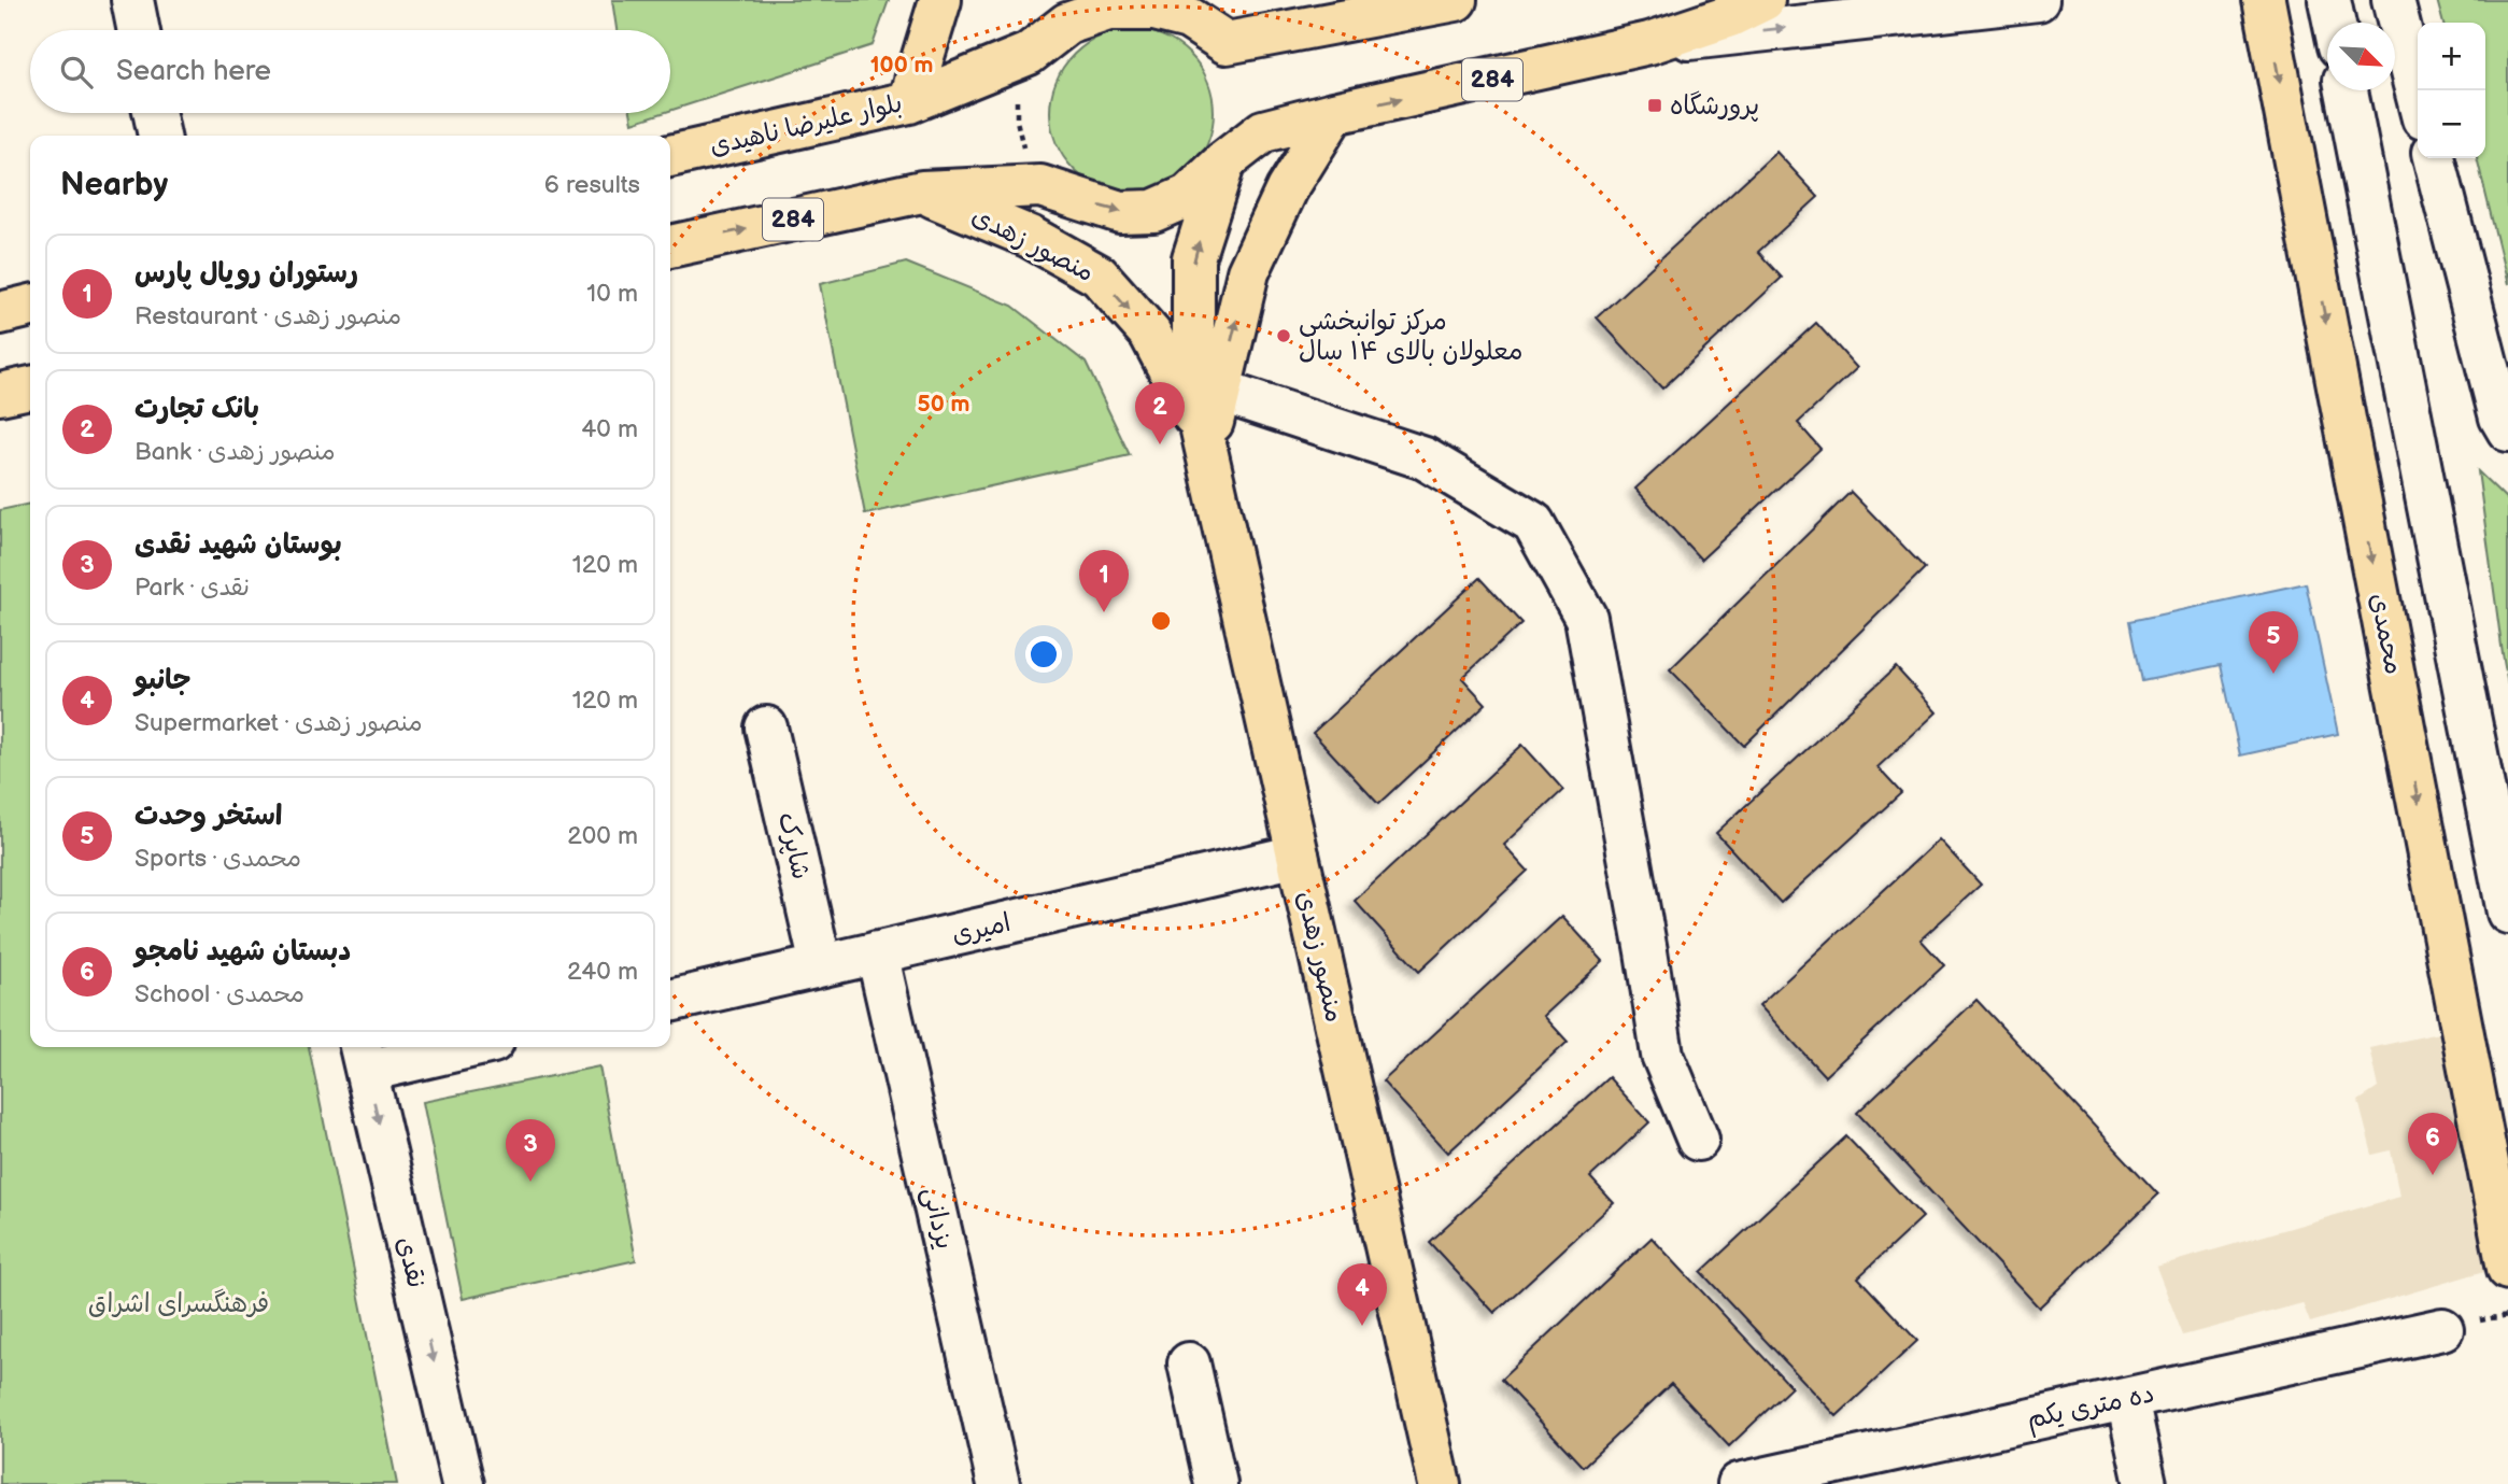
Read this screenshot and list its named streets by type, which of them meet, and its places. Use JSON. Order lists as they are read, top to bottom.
{
  "streets": {
    "main road": [
      "284",
      "بلوار علیرضا ناهیدی",
      "منصور زهدی",
      "محمدی"
    ],
    "street": [
      "شاپرک",
      "امیری",
      "یزدانی",
      "نقدی",
      "ده متری یکم"
    ]
  },
  "crossings": [
    ["284", "منصور زهدی"],
    ["منصور زهدی", "امیری"],
    ["شاپرک", "امیری"],
    ["امیری", "یزدانی"]
  ],
  "one_way": ["محمدی", "نقدی"],
  "parks": ["فرهنگسرای اشراق"],
  "places": {
    "transit": ["پرورشگاه"],
    "other": ["مرکز توانبخشی معلولان بالای ۱۴ سال"]
  },
  "north": "bottom right",
  "page": {
    "map_buttons": ["+", "−"],
    "search": "Search here",
    "heading": ["Nearby", "6 results"],
    "list": [
      {
        "mark": "1",
        "name": "رستوران رویال پارس",
        "note": "Restaurant · منصور زهدی",
        "value": "10 m"
      },
      {
        "mark": "2",
        "name": "بانک تجارت",
        "note": "Bank · منصور زهدی",
        "value": "40 m"
      },
      {
        "mark": "3",
        "name": "بوستان شهید نقدی",
        "note": "Park · نقدی",
        "value": "120 m"
      },
      {
        "mark": "4",
        "name": "جانبو",
        "note": "Supermarket · منصور زهدی",
        "value": "120 m"
      },
      {
        "mark": "5",
        "name": "استخر وحدت",
        "note": "Sports · محمدی",
        "value": "200 m"
      },
      {
        "mark": "6",
        "name": "دبستان شهید نامجو",
        "note": "School · محمدی",
        "value": "240 m"
      }
    ],
    "pins": [
      "2",
      "1",
      "5",
      "6",
      "3",
      "4"
    ]
  },
  "rings": ["100 m", "50 m"]
}
